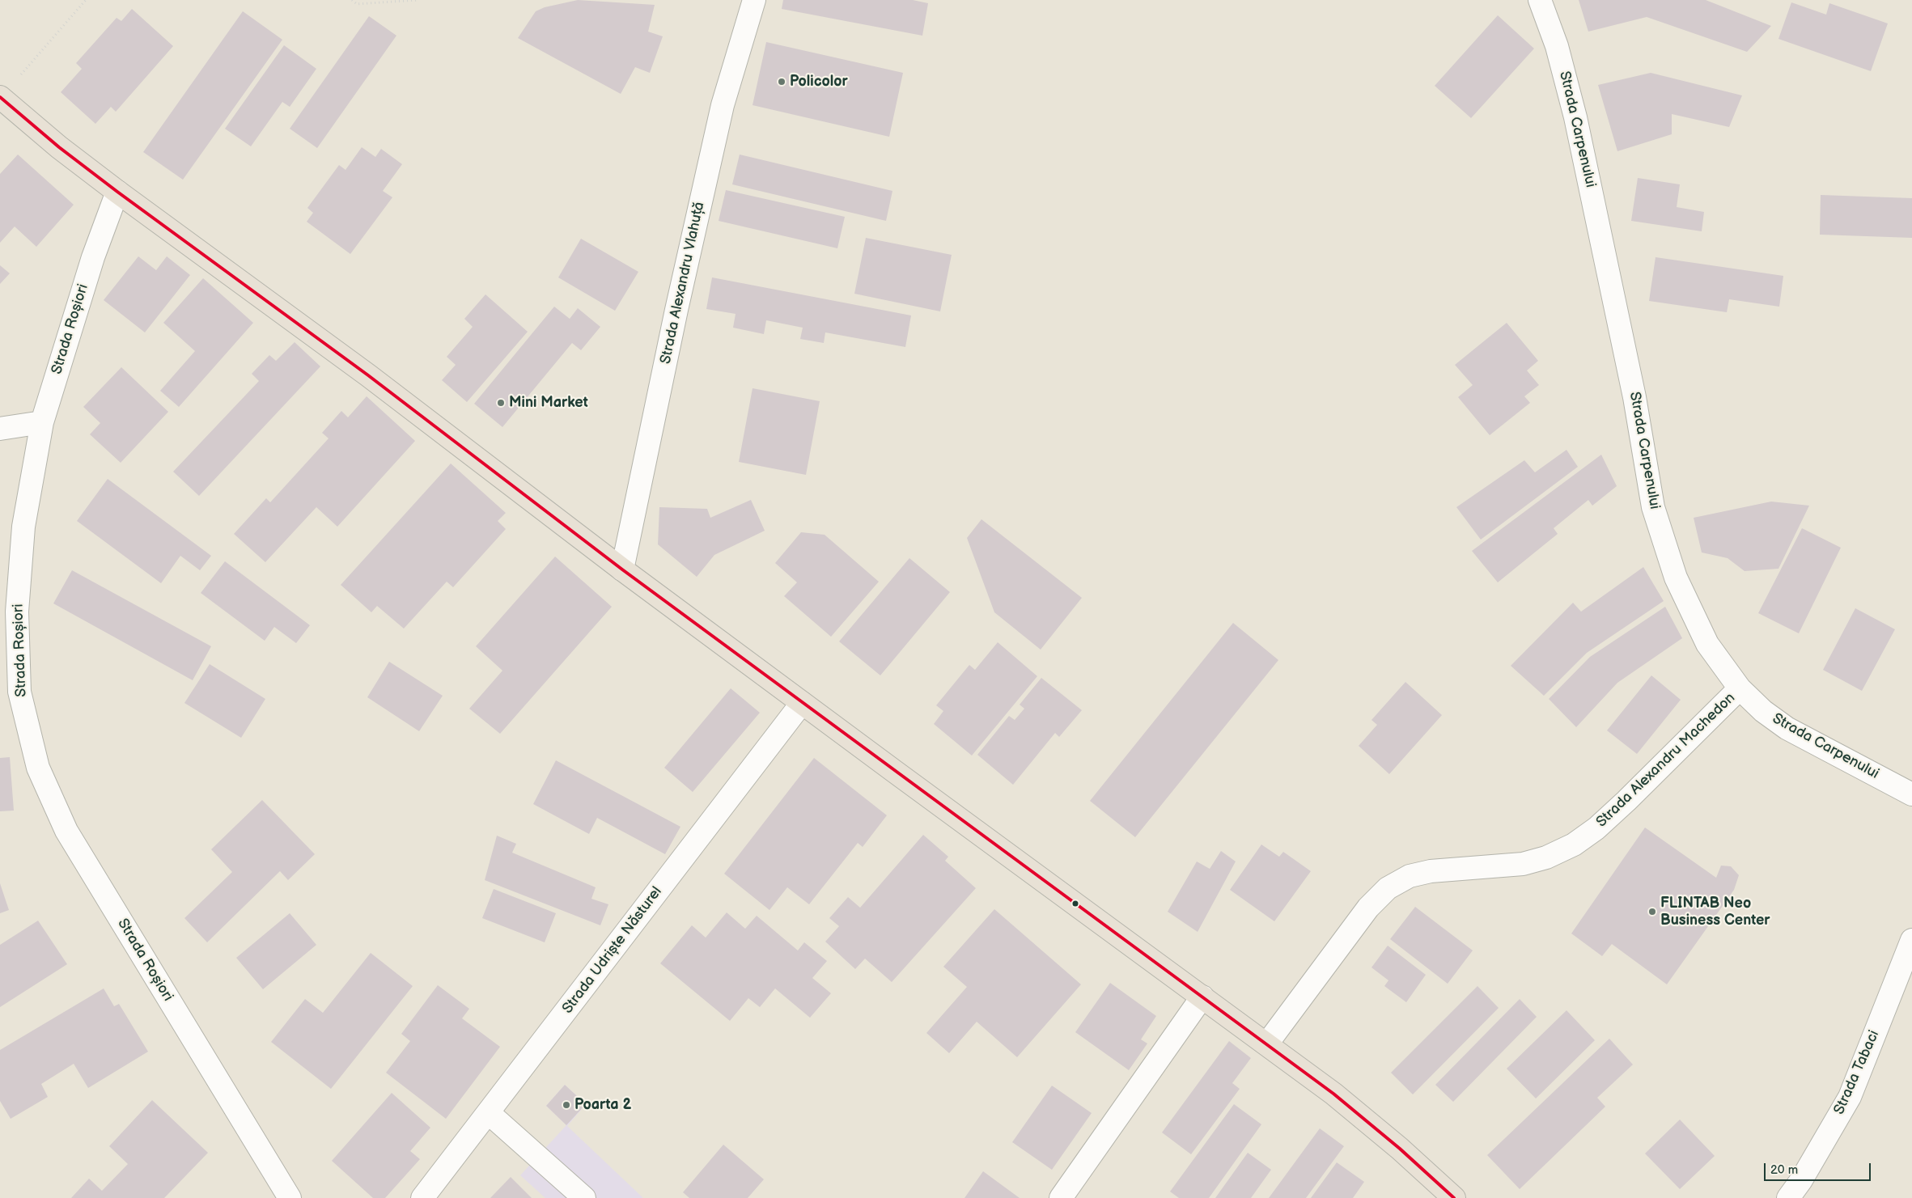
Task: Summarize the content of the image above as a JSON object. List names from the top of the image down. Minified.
{"streets":{"street":["Strada Carpenului","Strada Alexandru Vlahuță","Strada Roșiori","Strada Alexandru Machedon","Strada Udriște Năsturel","Strada Tabaci"]},"crossings":[["Strada Carpenului","Strada Alexandru Machedon"]],"places":["Policolor","Mini Market","FLINTAB Neo Business Center","Poarta 2"],"scale_bar":"20 m"}
